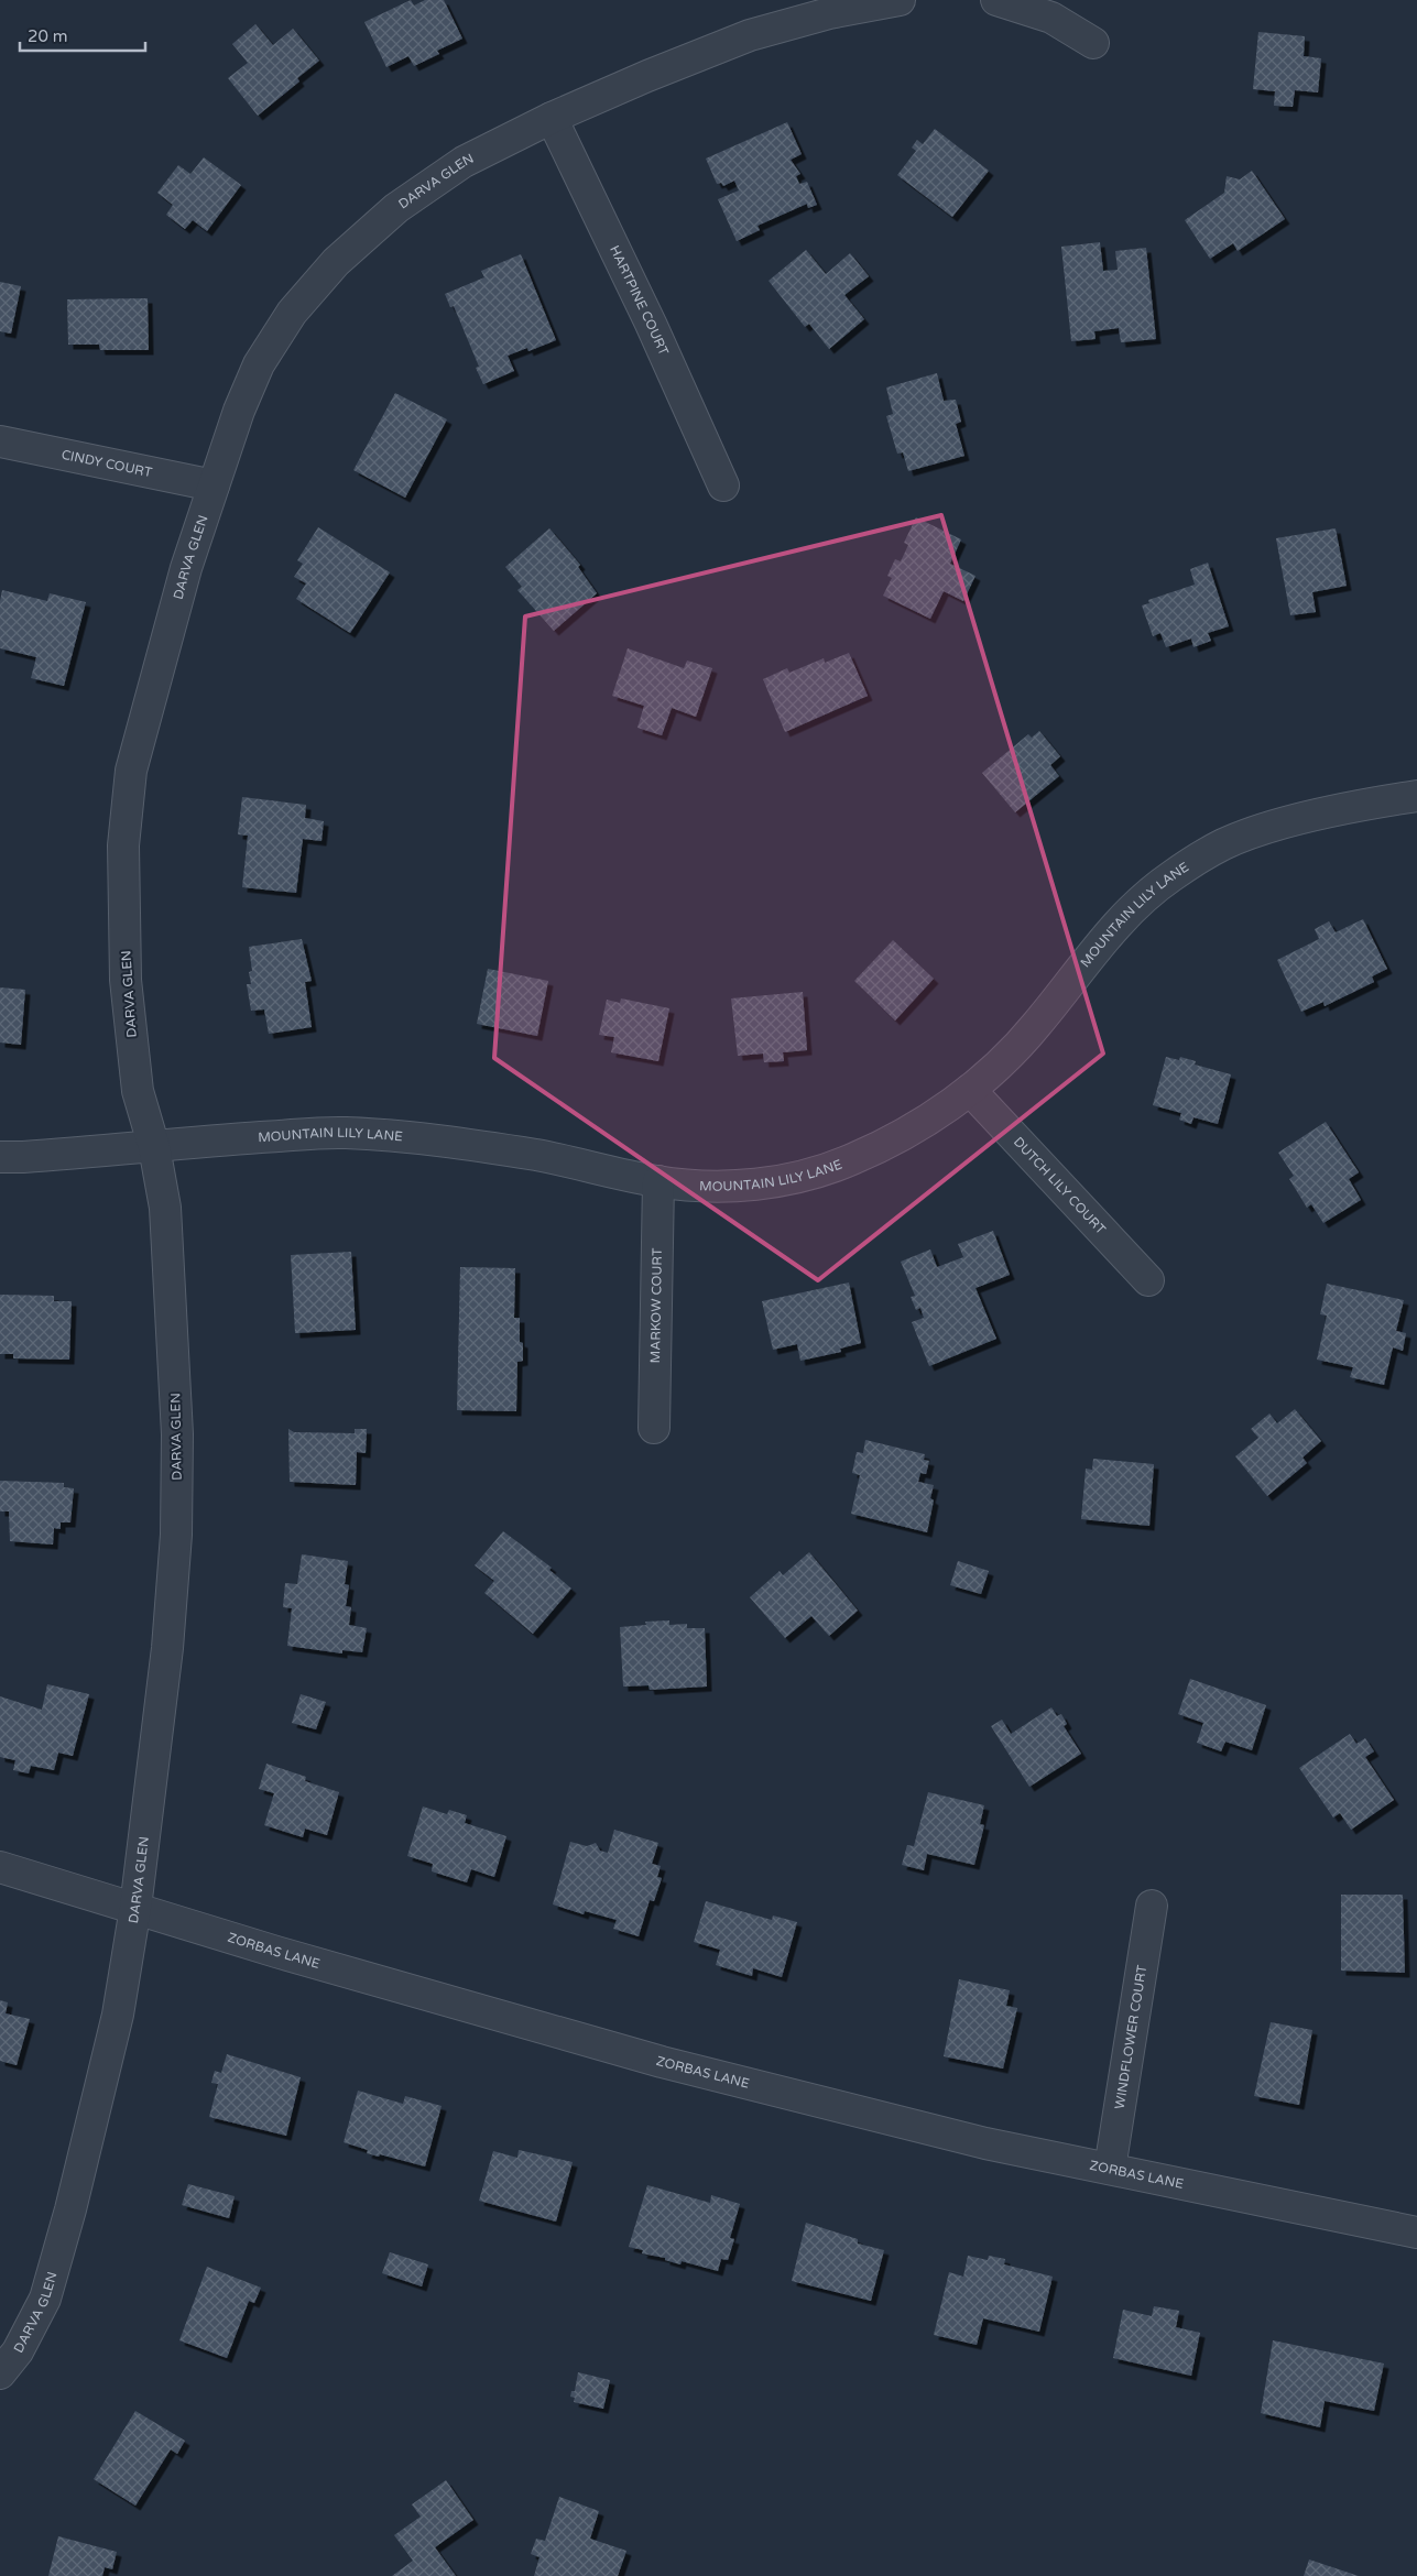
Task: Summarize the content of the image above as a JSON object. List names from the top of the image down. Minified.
{"streets":{"street":["DARVA GLEN","HARTPINE COURT","CINDY COURT","MOUNTAIN LILY LANE","DUTCH LILY COURT","MARKOW COURT","ZORBAS LANE","WINDFLOWER COURT"]},"crossings":[["DARVA GLEN","HARTPINE COURT"],["DARVA GLEN","CINDY COURT"],["DARVA GLEN","MOUNTAIN LILY LANE"],["DARVA GLEN","ZORBAS LANE"],["MOUNTAIN LILY LANE","DUTCH LILY COURT"],["MOUNTAIN LILY LANE","MARKOW COURT"],["ZORBAS LANE","WINDFLOWER COURT"]],"scale_bar":"20 m"}
